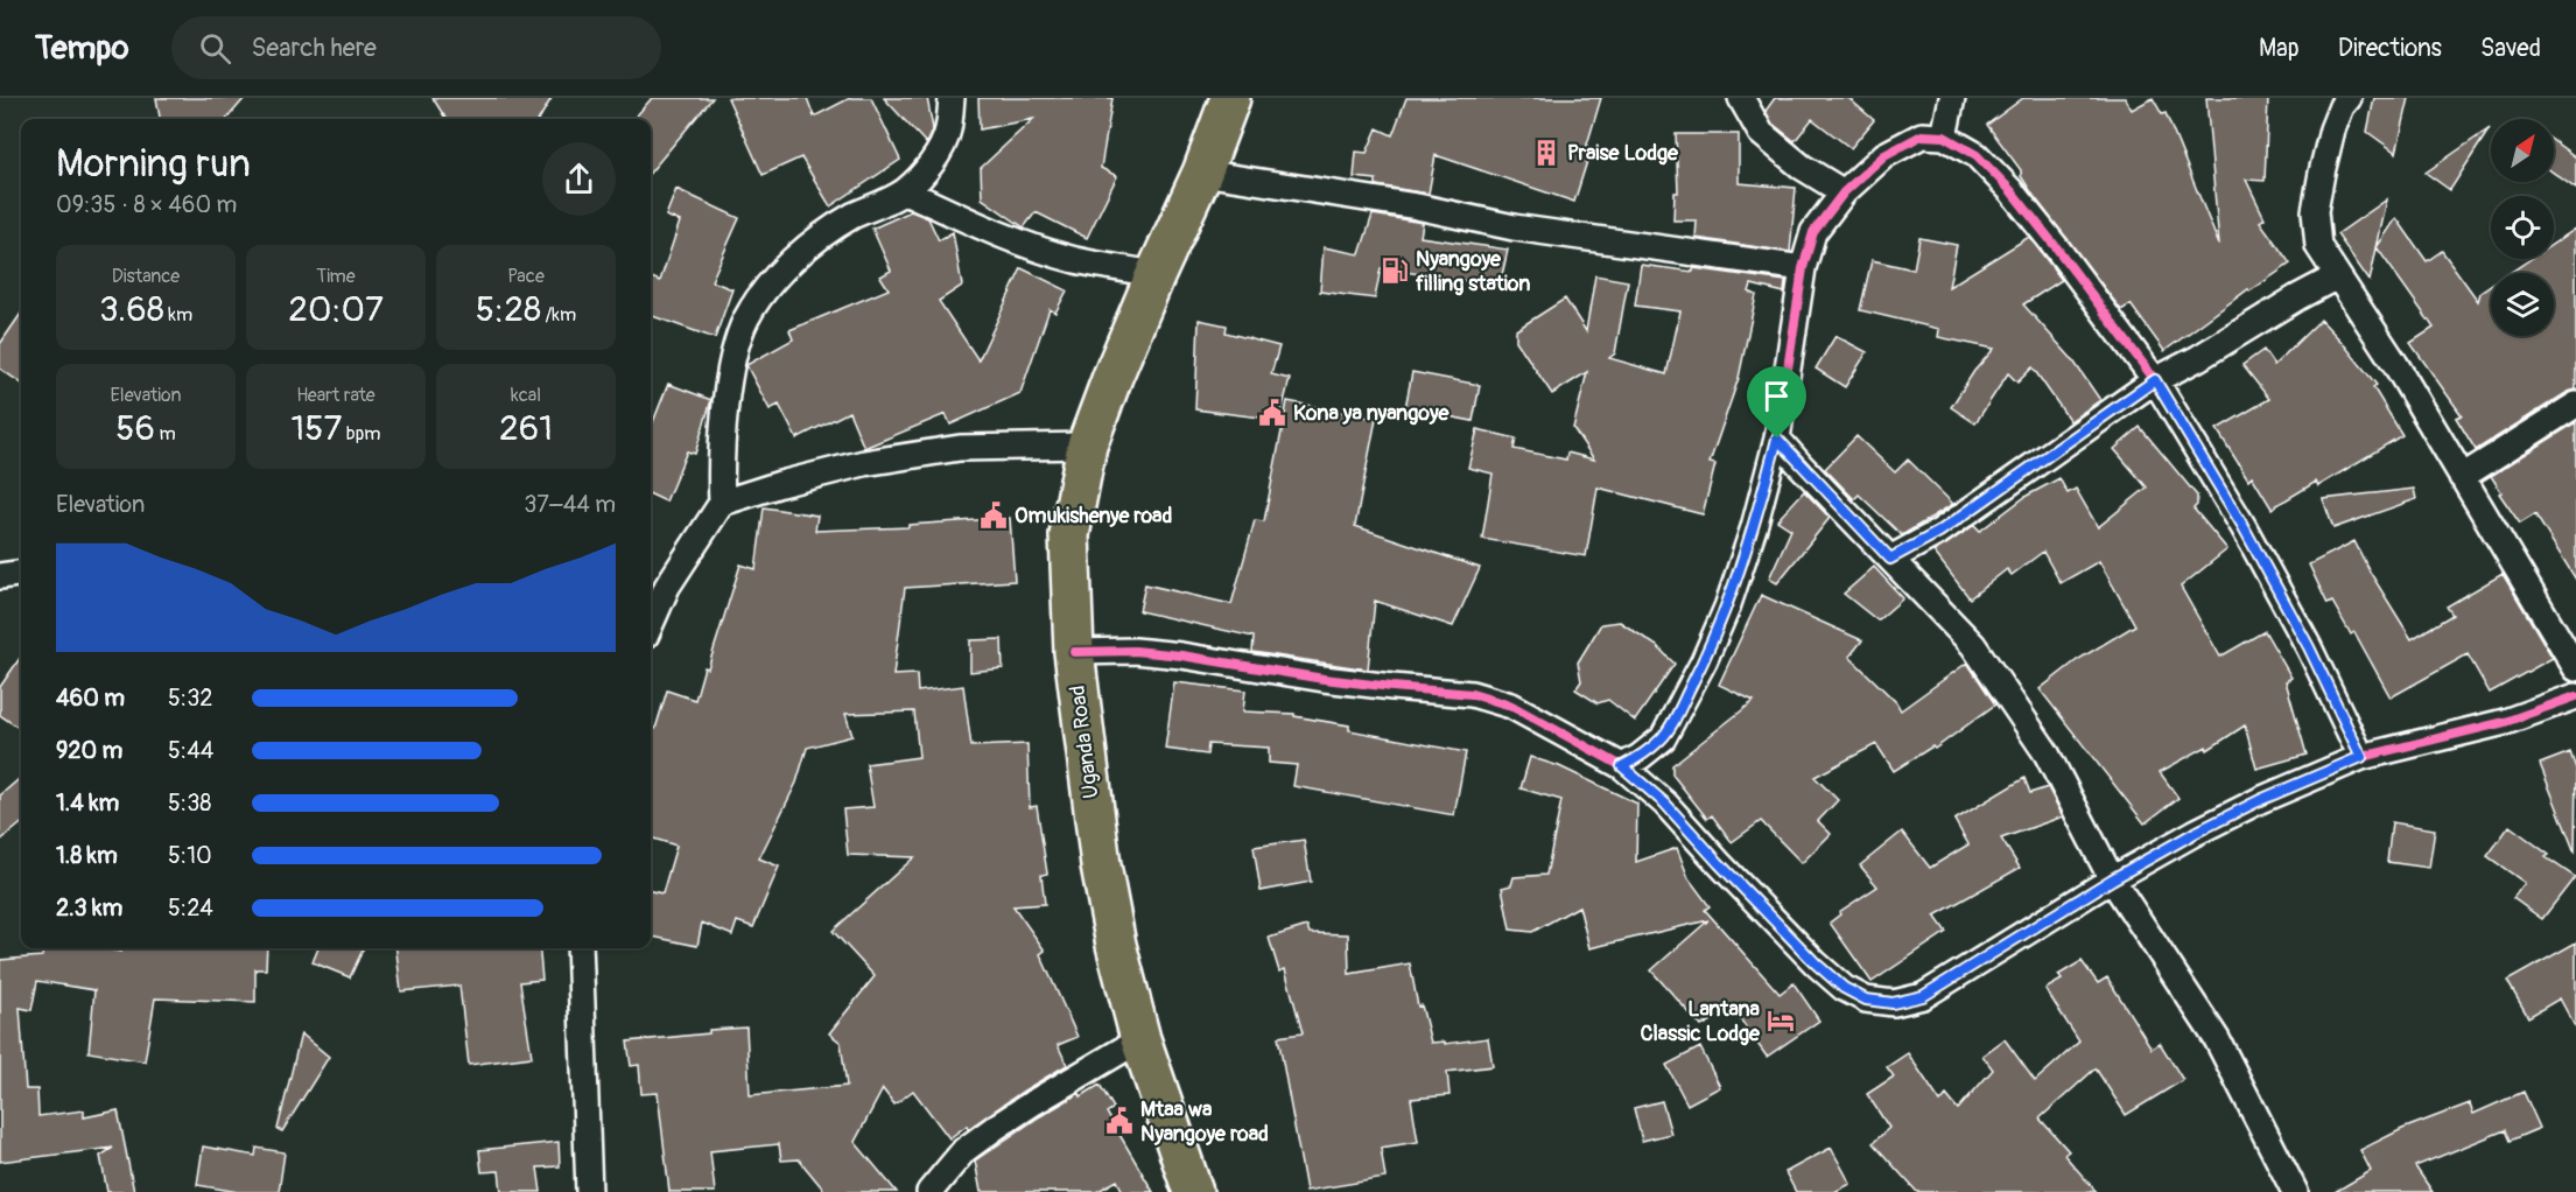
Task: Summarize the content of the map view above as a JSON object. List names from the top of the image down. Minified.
{"streets":{"main road":["Uganda Road"]},"places":{"building":["Praise Lodge"],"fuel station":["Nyangoye filling station"],"public building":["Kona ya nyangoye","Omukishenye road","Mtaa wa Nyangoye road"],"hotel":["Lantana Classic Lodge"]},"north":"top right","page":{"header":"Tempo","search":"Search here","nav":["Map","Directions","Saved"],"heading":["Morning run","09:35 · 8 × 460 m"],"stats":[["Distance","3.68 km"],["Time","20:07"],["Pace","5:28 /km"],["Elevation","56 m"],["Heart rate","157 bpm"],["kcal","261"]],"chart":["Elevation","37–44 m"],"list":[{"name":"460 m","note":"5:32"},{"name":"920 m","note":"5:44"},{"name":"1.4 km","note":"5:38"},{"name":"1.8 km","note":"5:10"},{"name":"2.3 km","note":"5:24"}]}}
